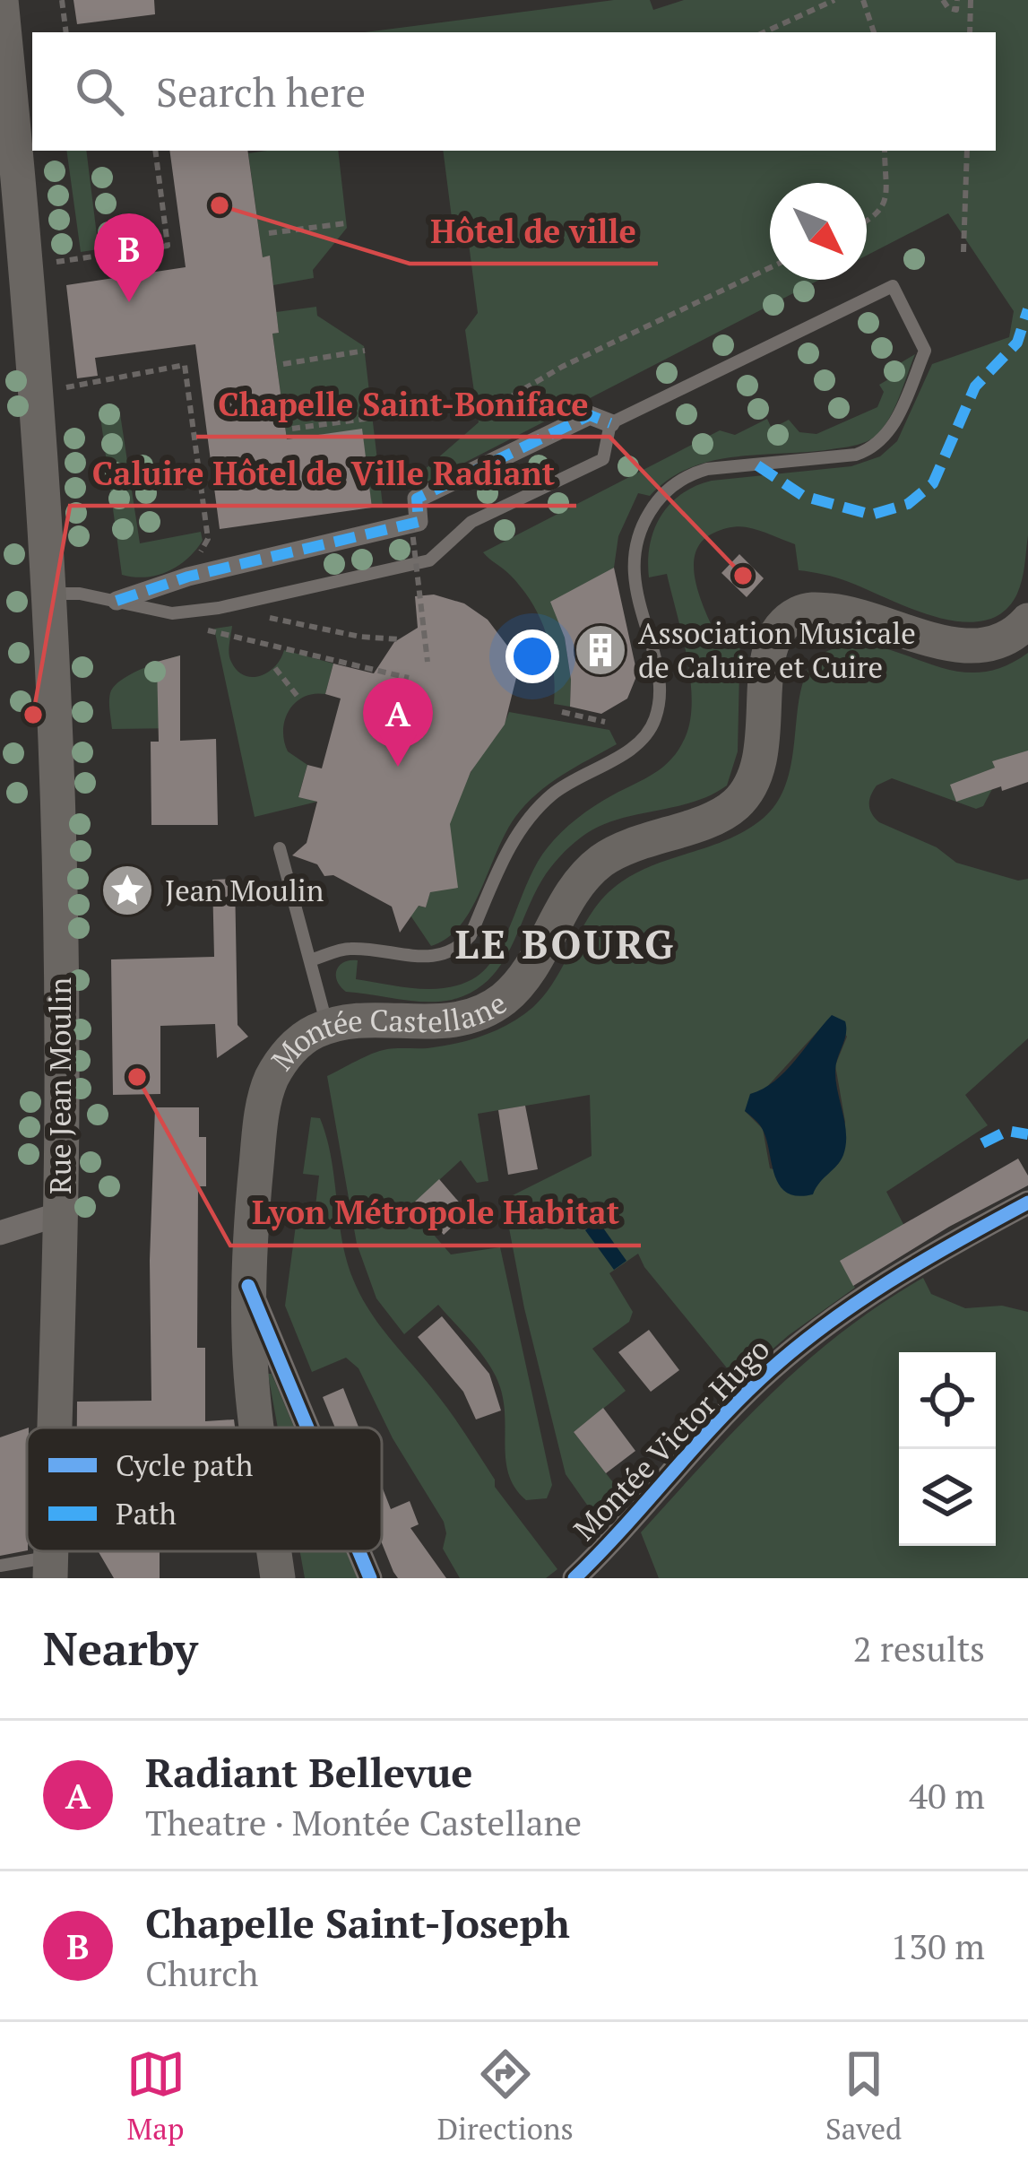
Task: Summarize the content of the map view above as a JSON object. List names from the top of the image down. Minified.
{"streets":{"main road":["Montée Castellane","Rue Jean Moulin"],"street":["Montée Victor Hugo"]},"districts":["LE BOURG"],"places":{"other":["Hôtel de ville","Chapelle Saint-Boniface","Caluire Hôtel de Ville Radiant","Lyon Métropole Habitat"],"building":["Association Musicale de Caluire et Cuire"],"place":["Jean Moulin"]},"legend":["Cycle path","Path"],"north":"bottom right","page":{"search":"Search here","pins":["B","A"],"heading":["Nearby","2 results"],"list":[{"mark":"A","name":"Radiant Bellevue","note":"Theatre · Montée Castellane","value":"40 m"},{"mark":"B","name":"Chapelle Saint-Joseph","note":"Church","value":"130 m"}],"nav":["Map","Directions","Saved"]}}
